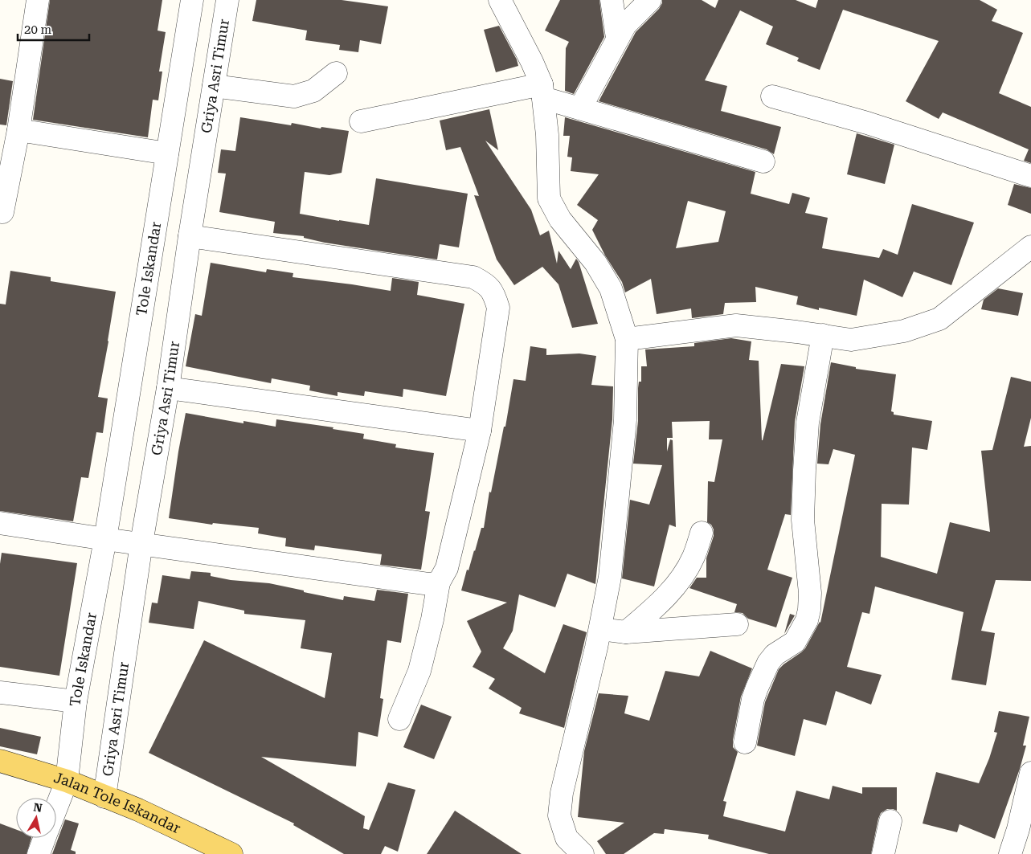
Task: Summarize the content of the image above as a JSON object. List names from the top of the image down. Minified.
{"streets":{"main road":["Jalan Tole Iskandar"],"street":["Griya Asri Timur","Tole Iskandar"]},"crossings":[["Griya Asri Timur","Jalan Tole Iskandar"],["Tole Iskandar","Jalan Tole Iskandar"]],"scale_bar":"20 m","north":"top"}
